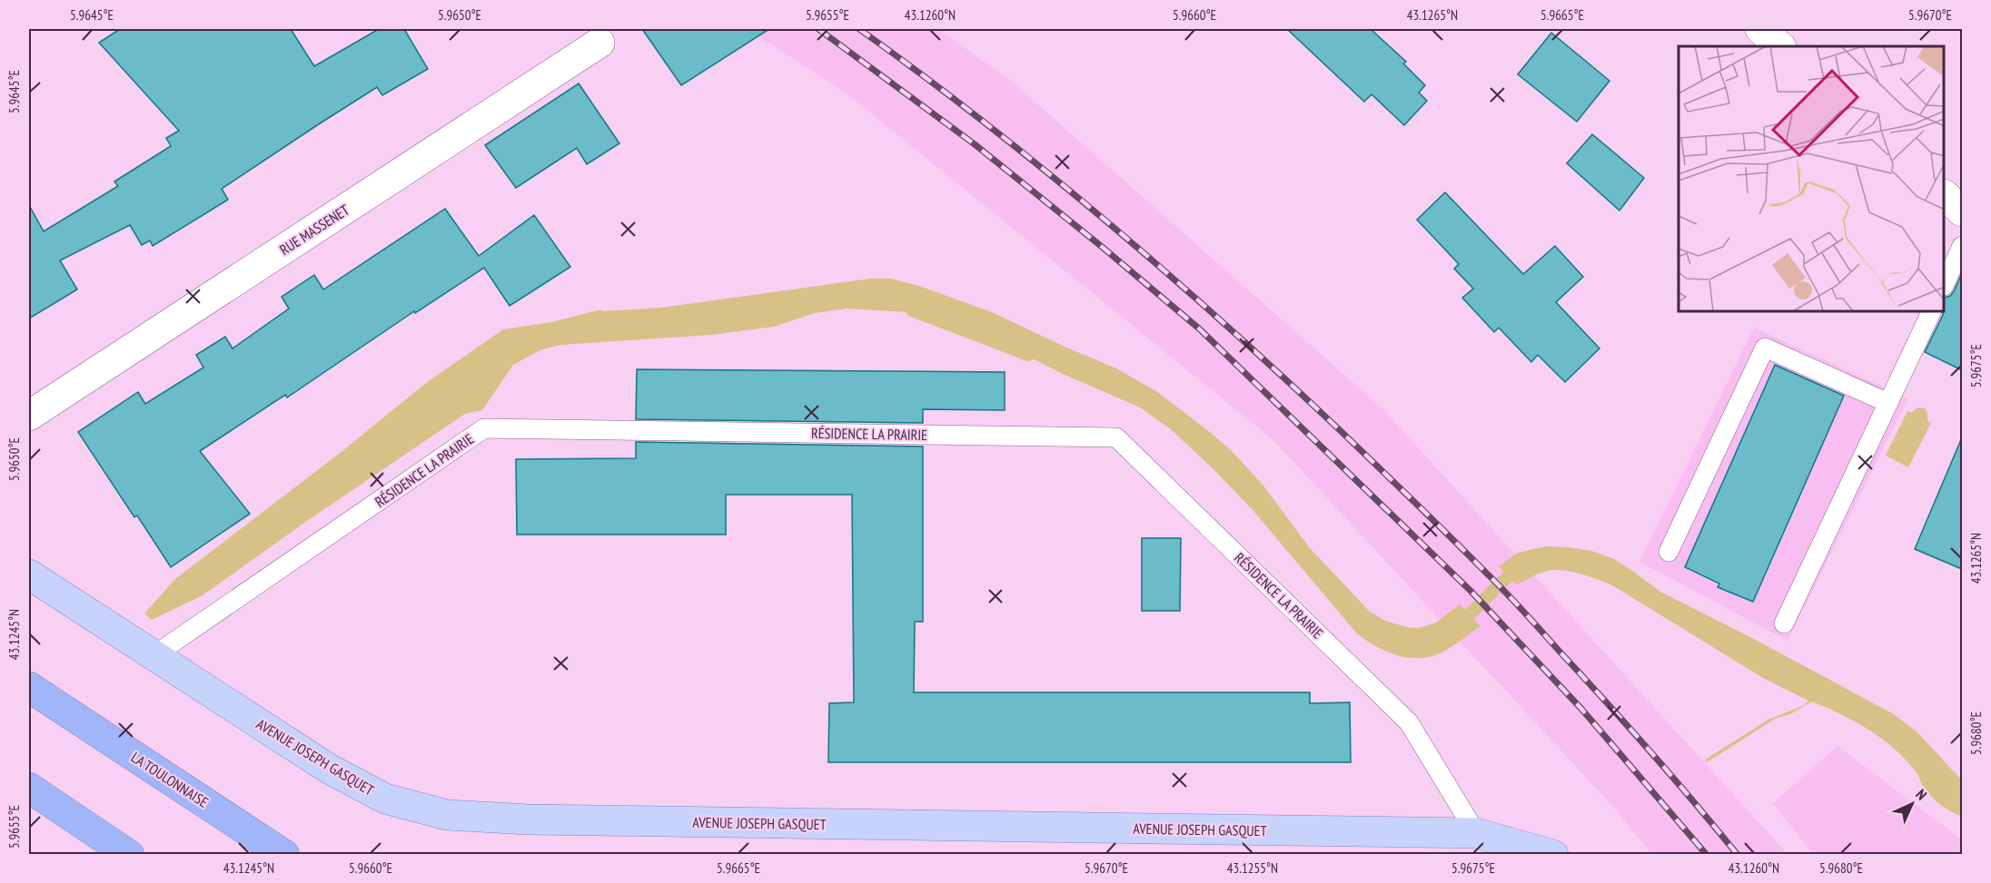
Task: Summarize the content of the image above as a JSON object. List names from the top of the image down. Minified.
{"streets":{"highway":["LA TOULONNAISE"],"main road":["AVENUE JOSEPH GASQUET"],"street":["RUE MASSENET"],"lane":["RÉSIDENCE LA PRAIRIE"]},"crossings":[["RÉSIDENCE LA PRAIRIE","AVENUE JOSEPH GASQUET"]],"north":"top right","coordinates":["5.9645°E","5.9650°E","5.9655°E","43.1260°N","5.9660°E","43.1265°N","5.9665°E","5.9670°E","5.9675°E","43.1245°N","5.9680°E","43.1255°N"]}
